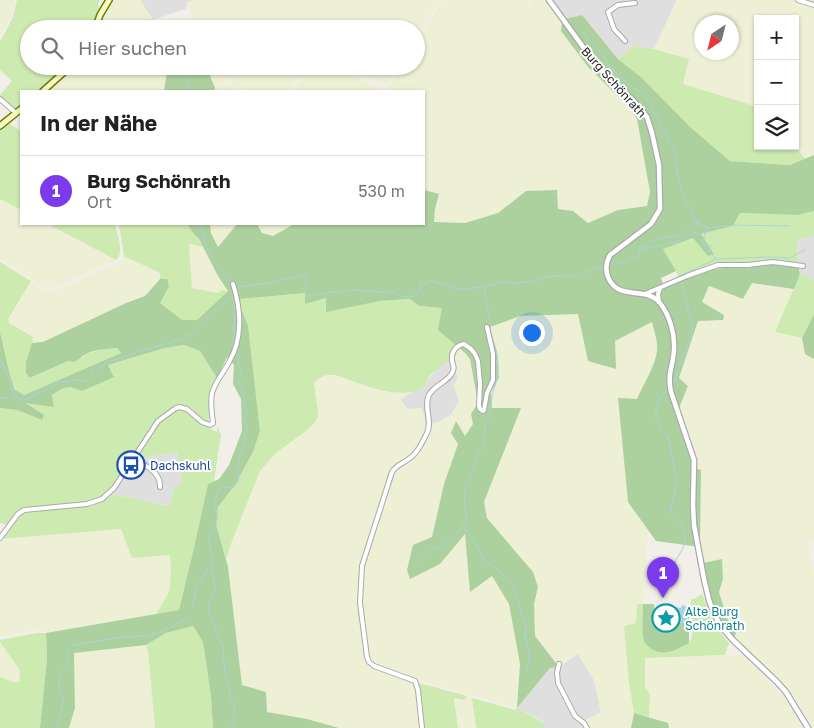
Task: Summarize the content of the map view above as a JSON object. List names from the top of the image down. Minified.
{"streets":{"street":["Burg Schönrath"]},"places":{"bus stop":["Dachskuhl"],"place":["Alte Burg Schönrath"]},"north":"bottom left","page":{"map_buttons":["+","−"],"search":"Hier suchen","heading":"In der Nähe","list":[{"mark":"1","name":"Burg Schönrath","note":"Ort","value":"530 m"}],"pins":"1"}}
